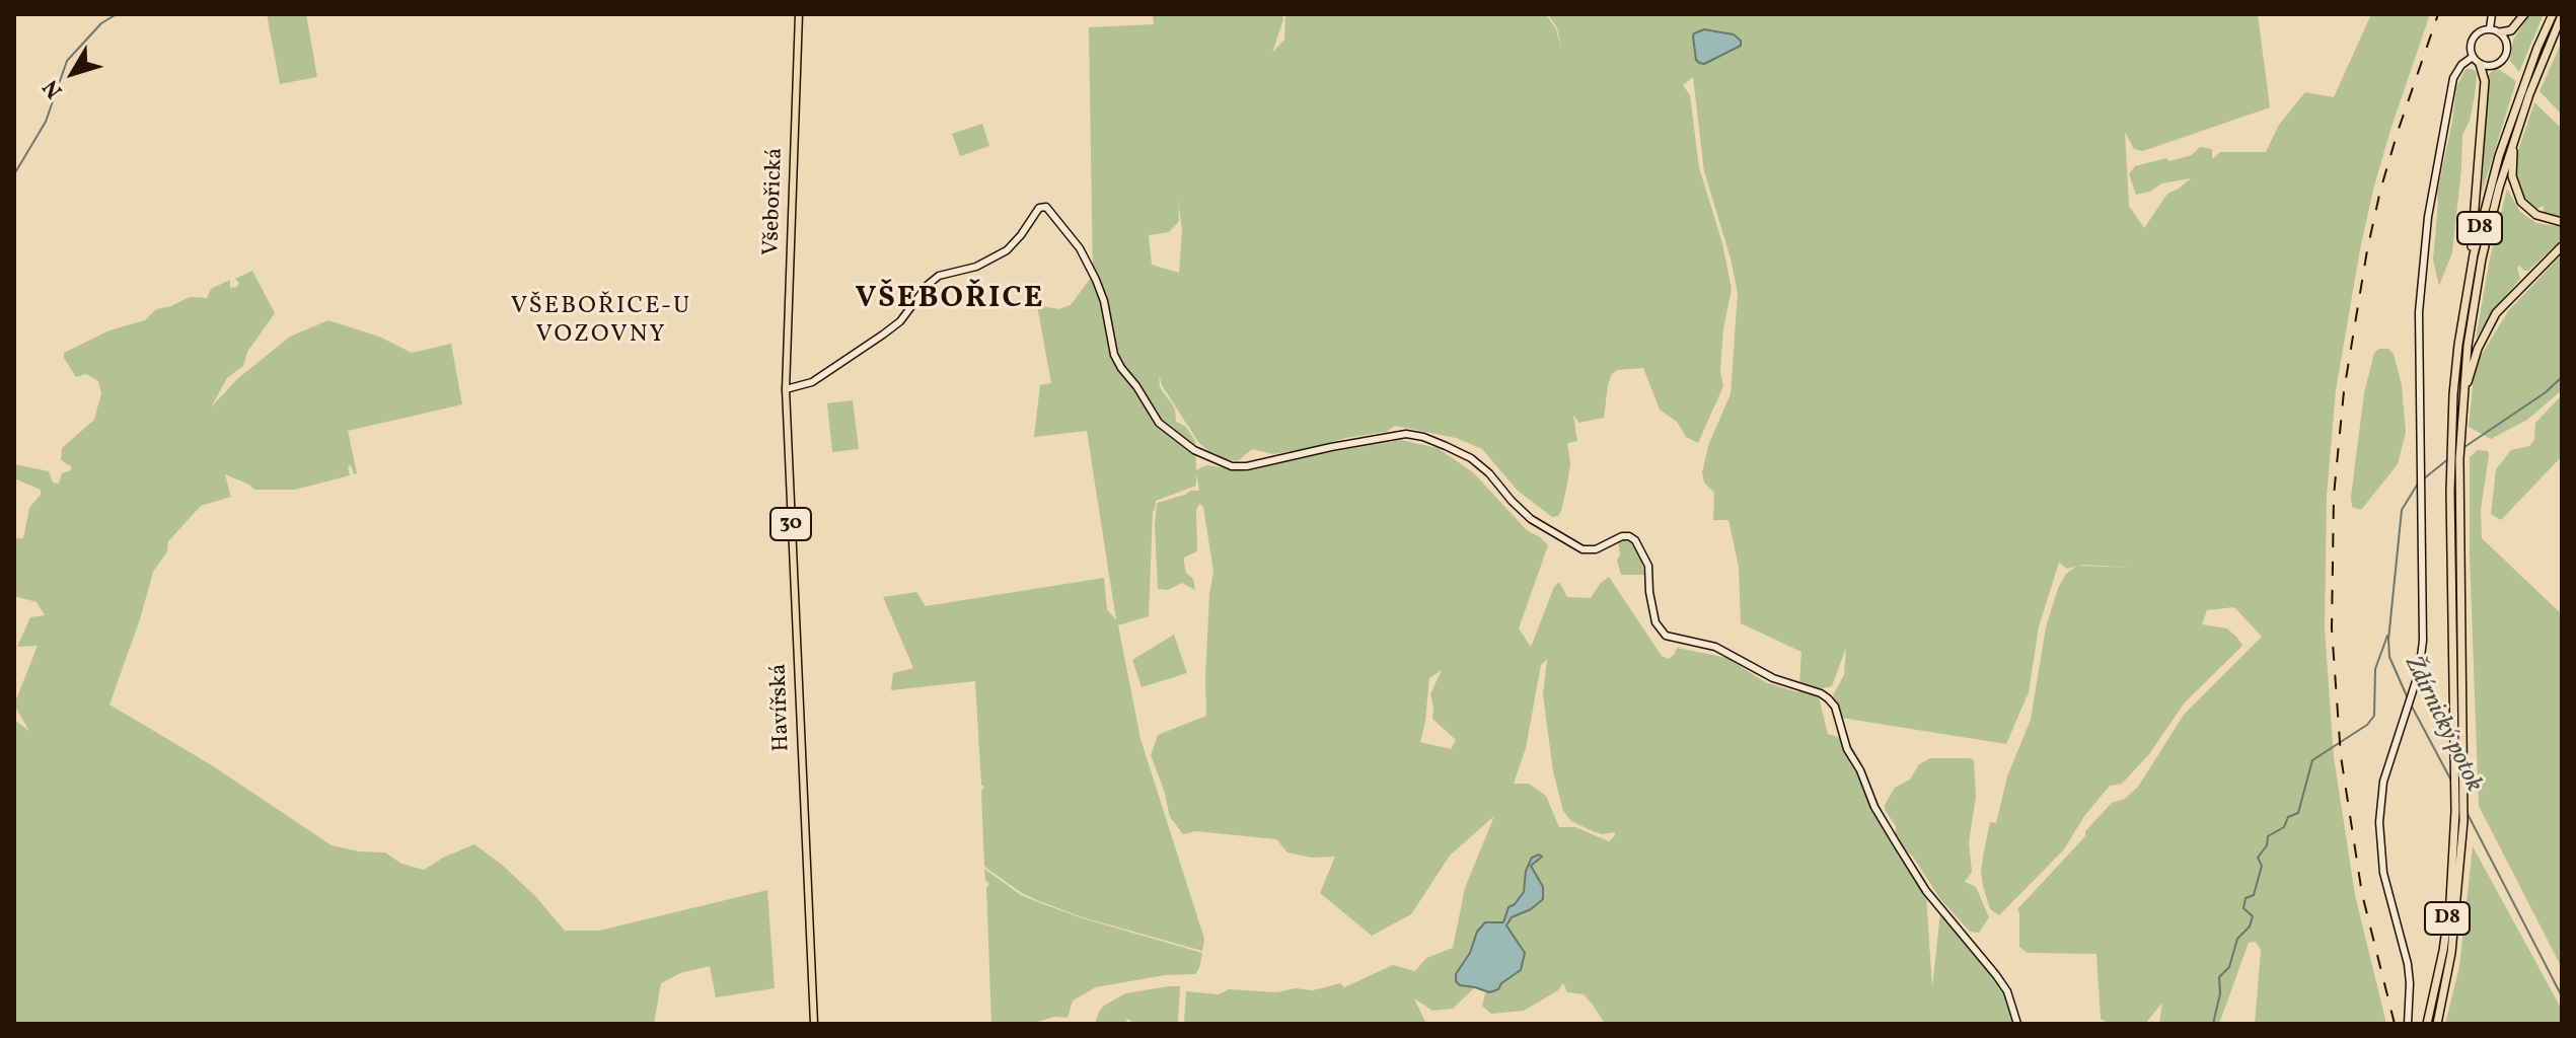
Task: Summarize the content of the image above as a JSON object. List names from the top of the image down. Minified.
{"streets":{"highway":["D8"],"main road":["Všebořická","30","Havířská"]},"crossings":[["Všebořická","Havířská"]],"districts":["VŠEBOŘICE","VŠEBOŘICE-U VOZOVNY"],"water":["Ždírnický potok"],"north":"bottom left"}
